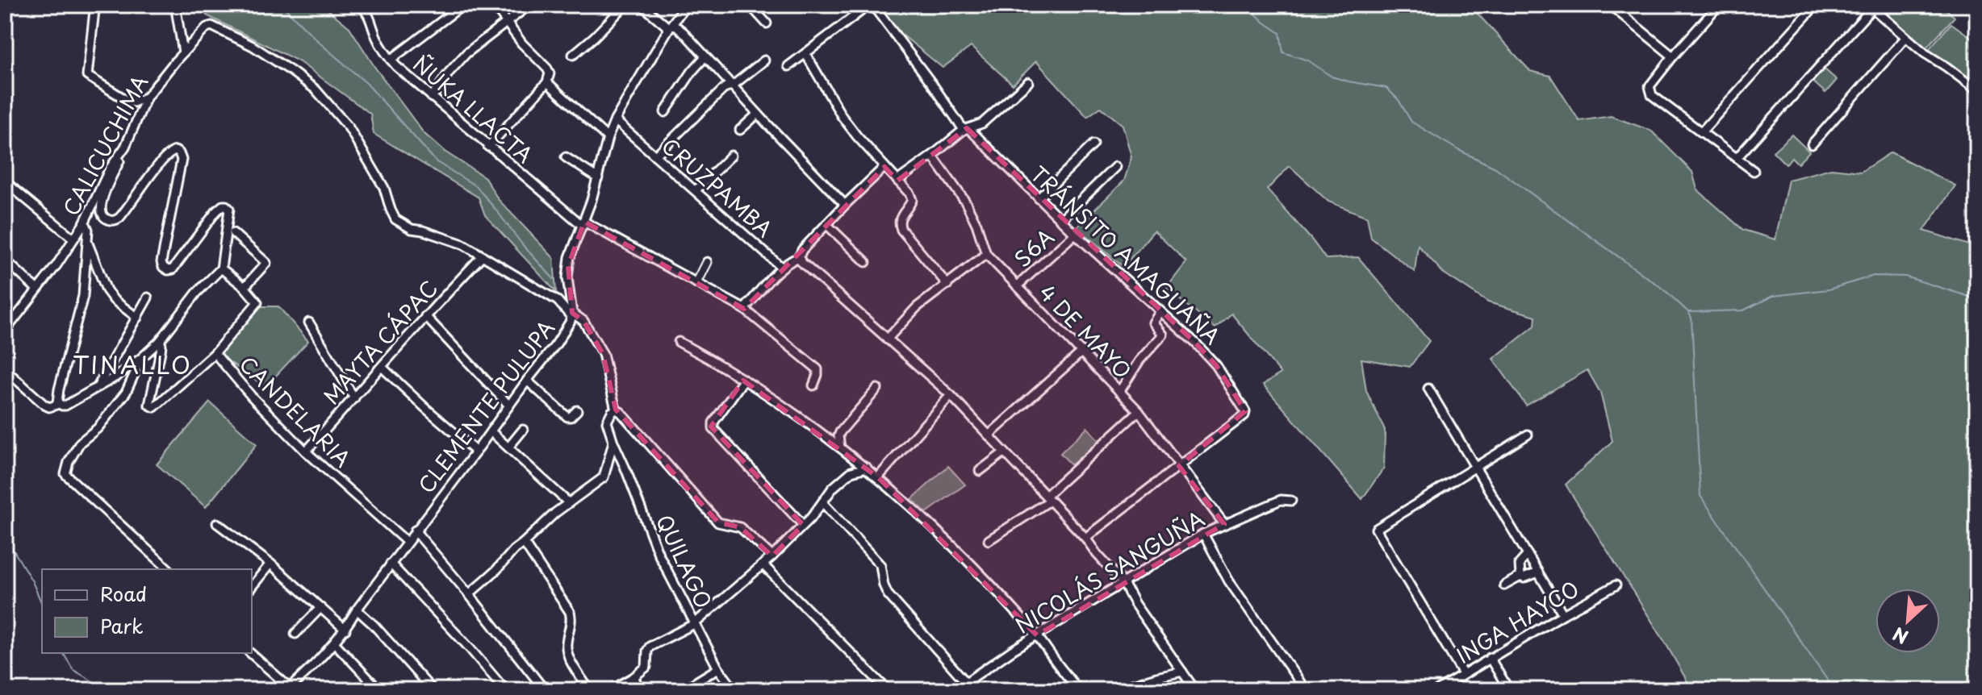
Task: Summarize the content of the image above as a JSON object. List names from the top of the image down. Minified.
{"streets":{"street":["ÑUKA LLACTA","CALICUCHIMA","CRUZPAMBA","S6A","TRÁNSITO AMAGUAÑA","4 DE MAYO","MAYTA CÁPAC","CLEMENTE PULUPA","CANDELARIA","QUILAGO","NICOLÁS SANGUÑA","INGA HAYCO"]},"crossings":[["ÑUKA LLACTA","CLEMENTE PULUPA"],["CALICUCHIMA","MAYTA CÁPAC"],["CALICUCHIMA","CLEMENTE PULUPA"],["CRUZPAMBA","CLEMENTE PULUPA"],["S6A","TRÁNSITO AMAGUAÑA"],["S6A","4 DE MAYO"],["TRÁNSITO AMAGUAÑA","4 DE MAYO"],["4 DE MAYO","NICOLÁS SANGUÑA"],["MAYTA CÁPAC","CANDELARIA"],["CLEMENTE PULUPA","CANDELARIA"]],"districts":["TINALLO"],"legend":["Road","Park"],"north":"bottom left"}
